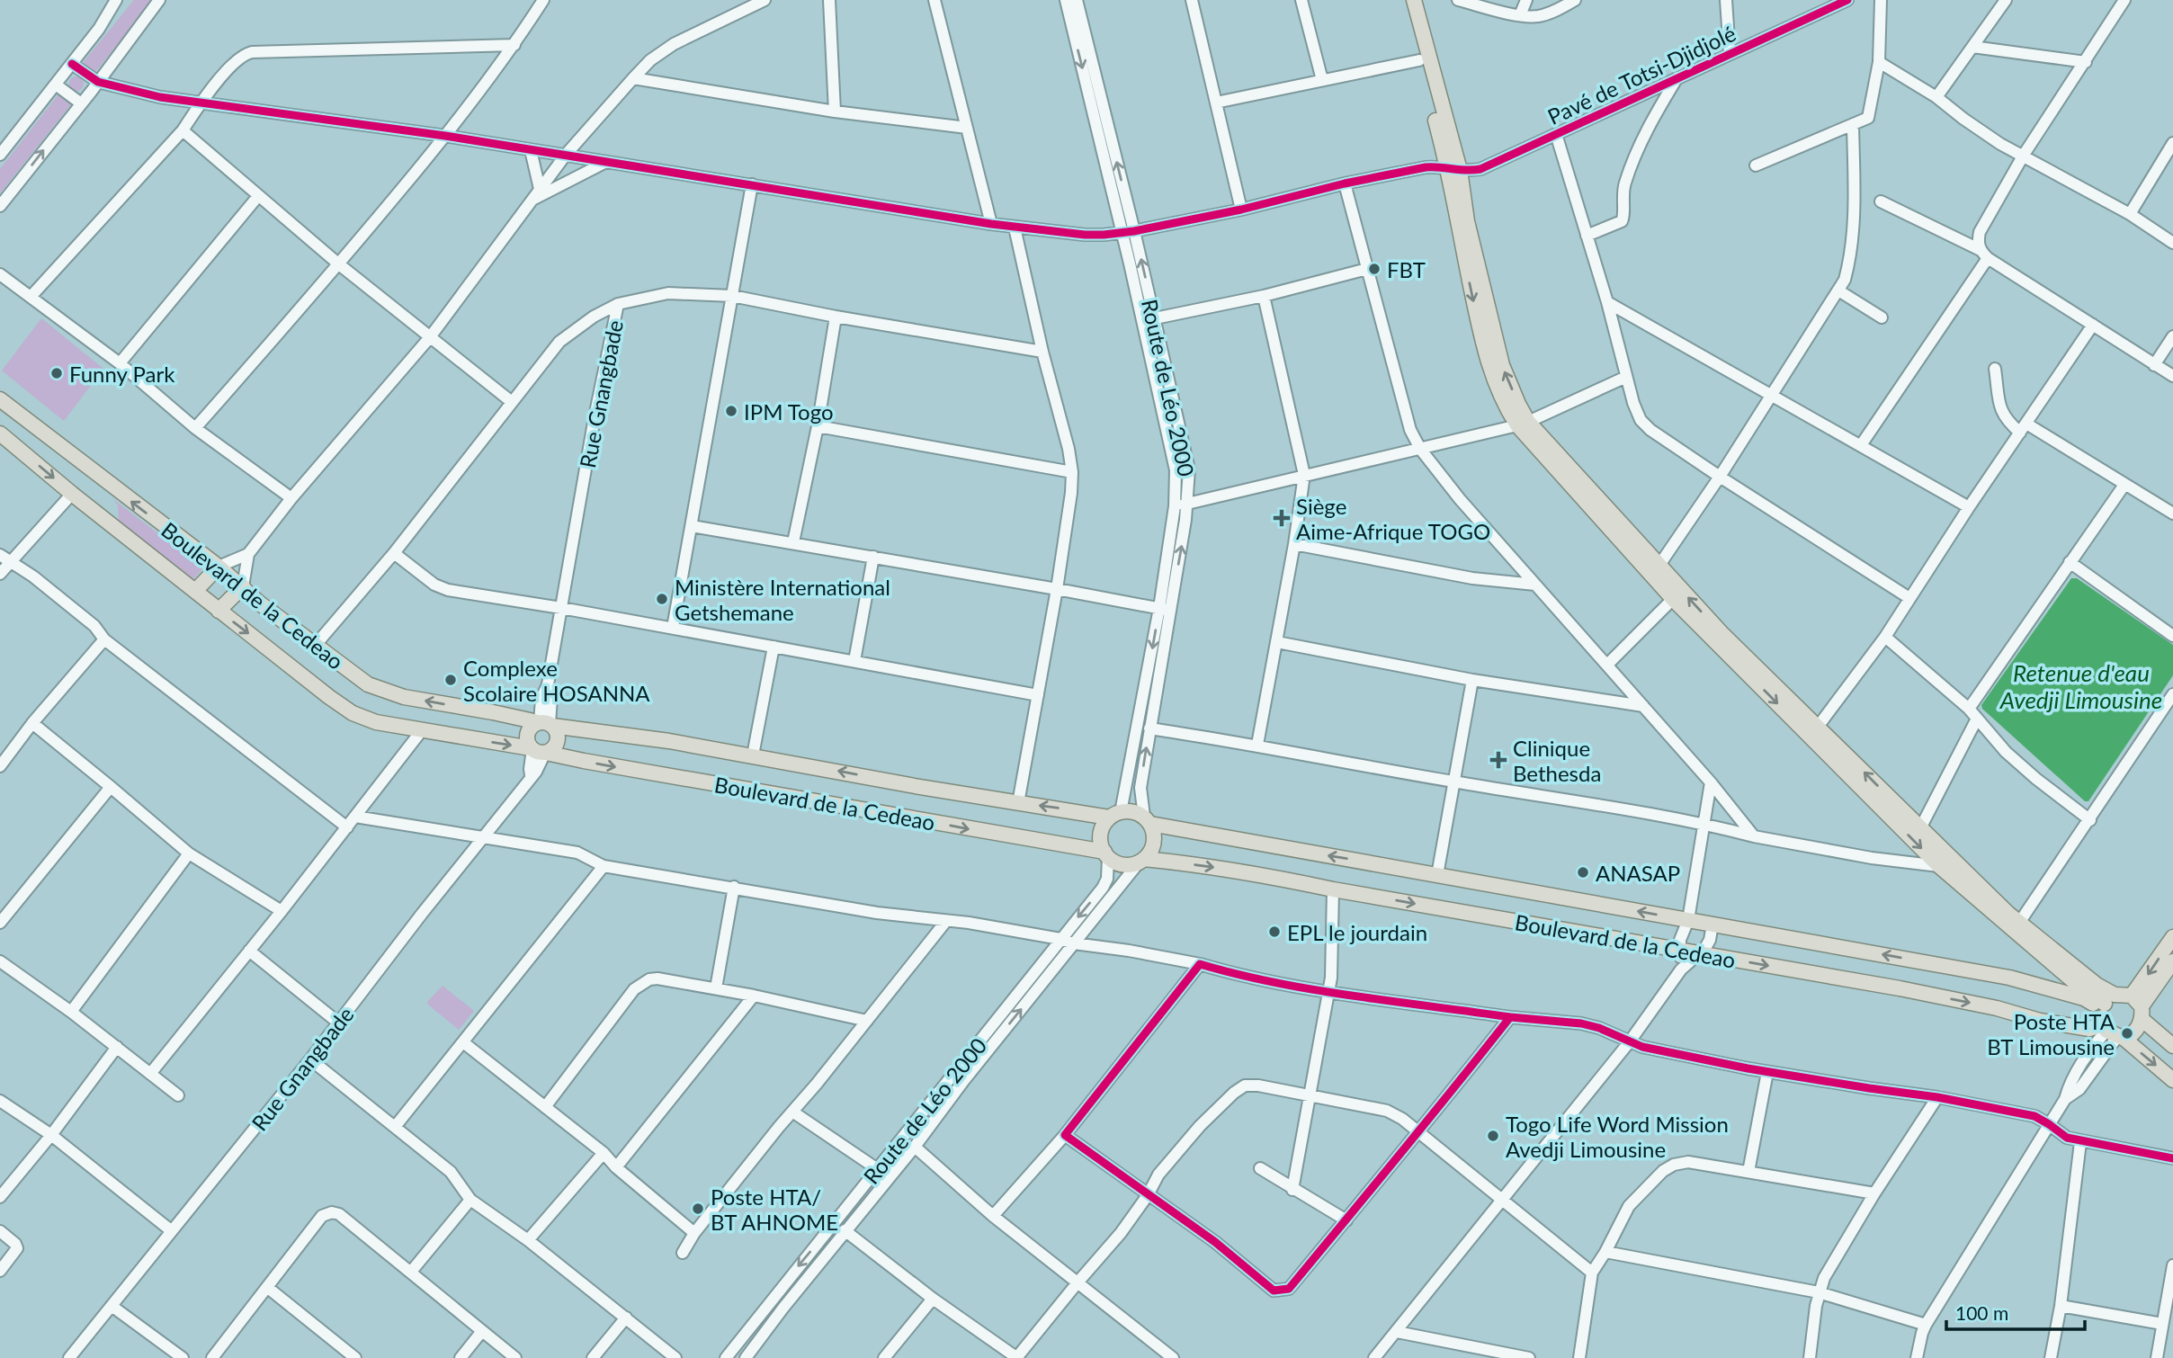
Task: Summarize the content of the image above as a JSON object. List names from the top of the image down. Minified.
{"streets":{"main road":["Boulevard de la Cedeao"],"street":["Pavé de Totsi-Djidjolé","Route de Léo 2000","Rue Gnangbade"]},"crossings":[["Pavé de Totsi-Djidjolé","Route de Léo 2000"],["Route de Léo 2000","Boulevard de la Cedeao"],["Rue Gnangbade","Boulevard de la Cedeao"]],"water":["Retenue d'eau Avedji Limousine"],"places":{"other":["FBT","Funny Park","IPM Togo","Ministère International Getshemane","Complexe Scolaire HOSANNA","ANASAP","EPL le jourdain","Poste HTA BT Limousine","Togo Life Word Mission Avedji Limousine","Poste HTA/ BT AHNOME"],"health":["Siège Aime-Afrique TOGO","Clinique Bethesda"]},"scale_bar":"100 m"}
